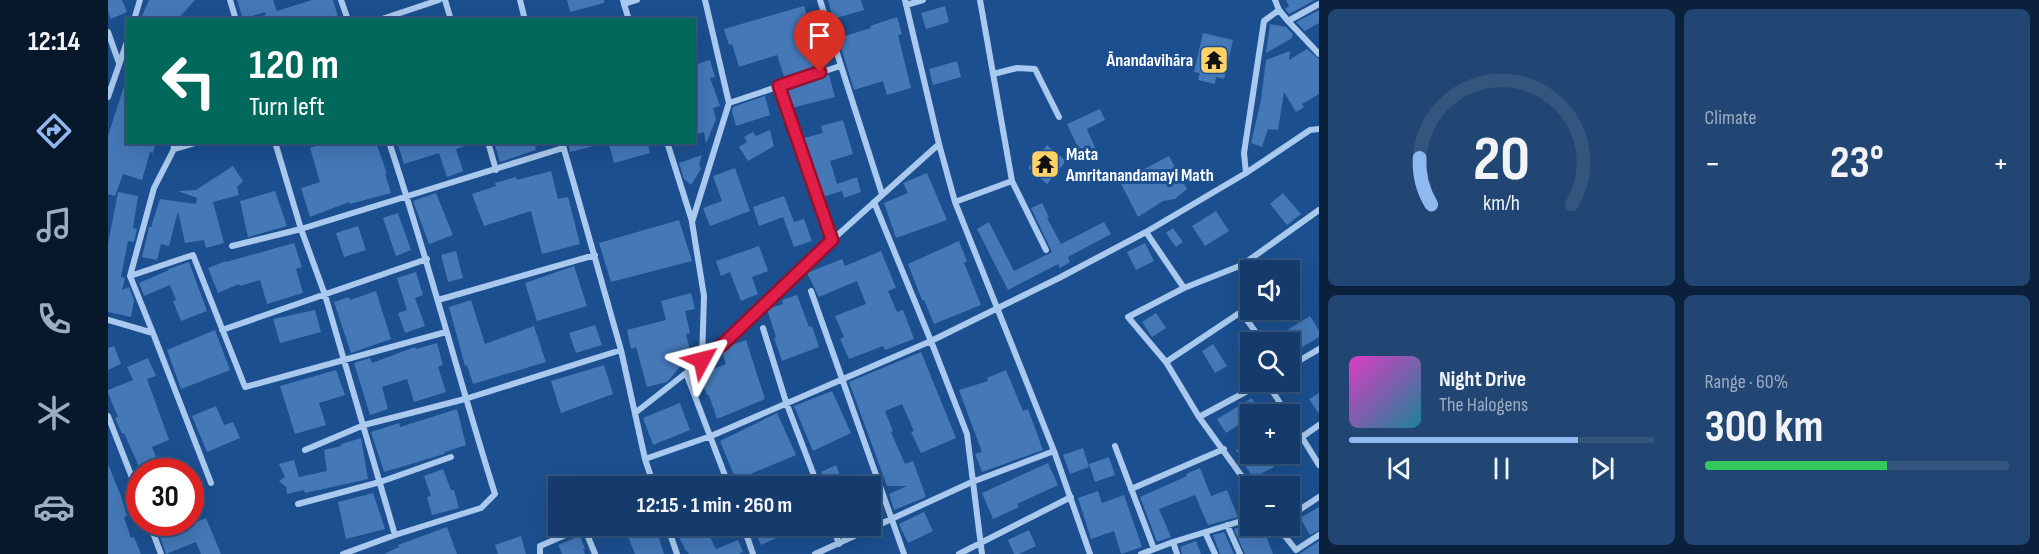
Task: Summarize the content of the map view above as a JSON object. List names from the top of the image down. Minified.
{"places":{"temple":["Ānandavihāra","Mata Amritanandamayi Math"]},"page":{"tabs":"12:14","tile":["Climate",["Range · 60%","300 km"]],"turn":["120 m","Turn left"],"heat":["−","23°","+"],"map_buttons":["+","−"],"song":["Night Drive","The Halogens"],"limit":"30","trip":"12:15 · 1 min · 260 m","gauge":["20","km/h"]}}
